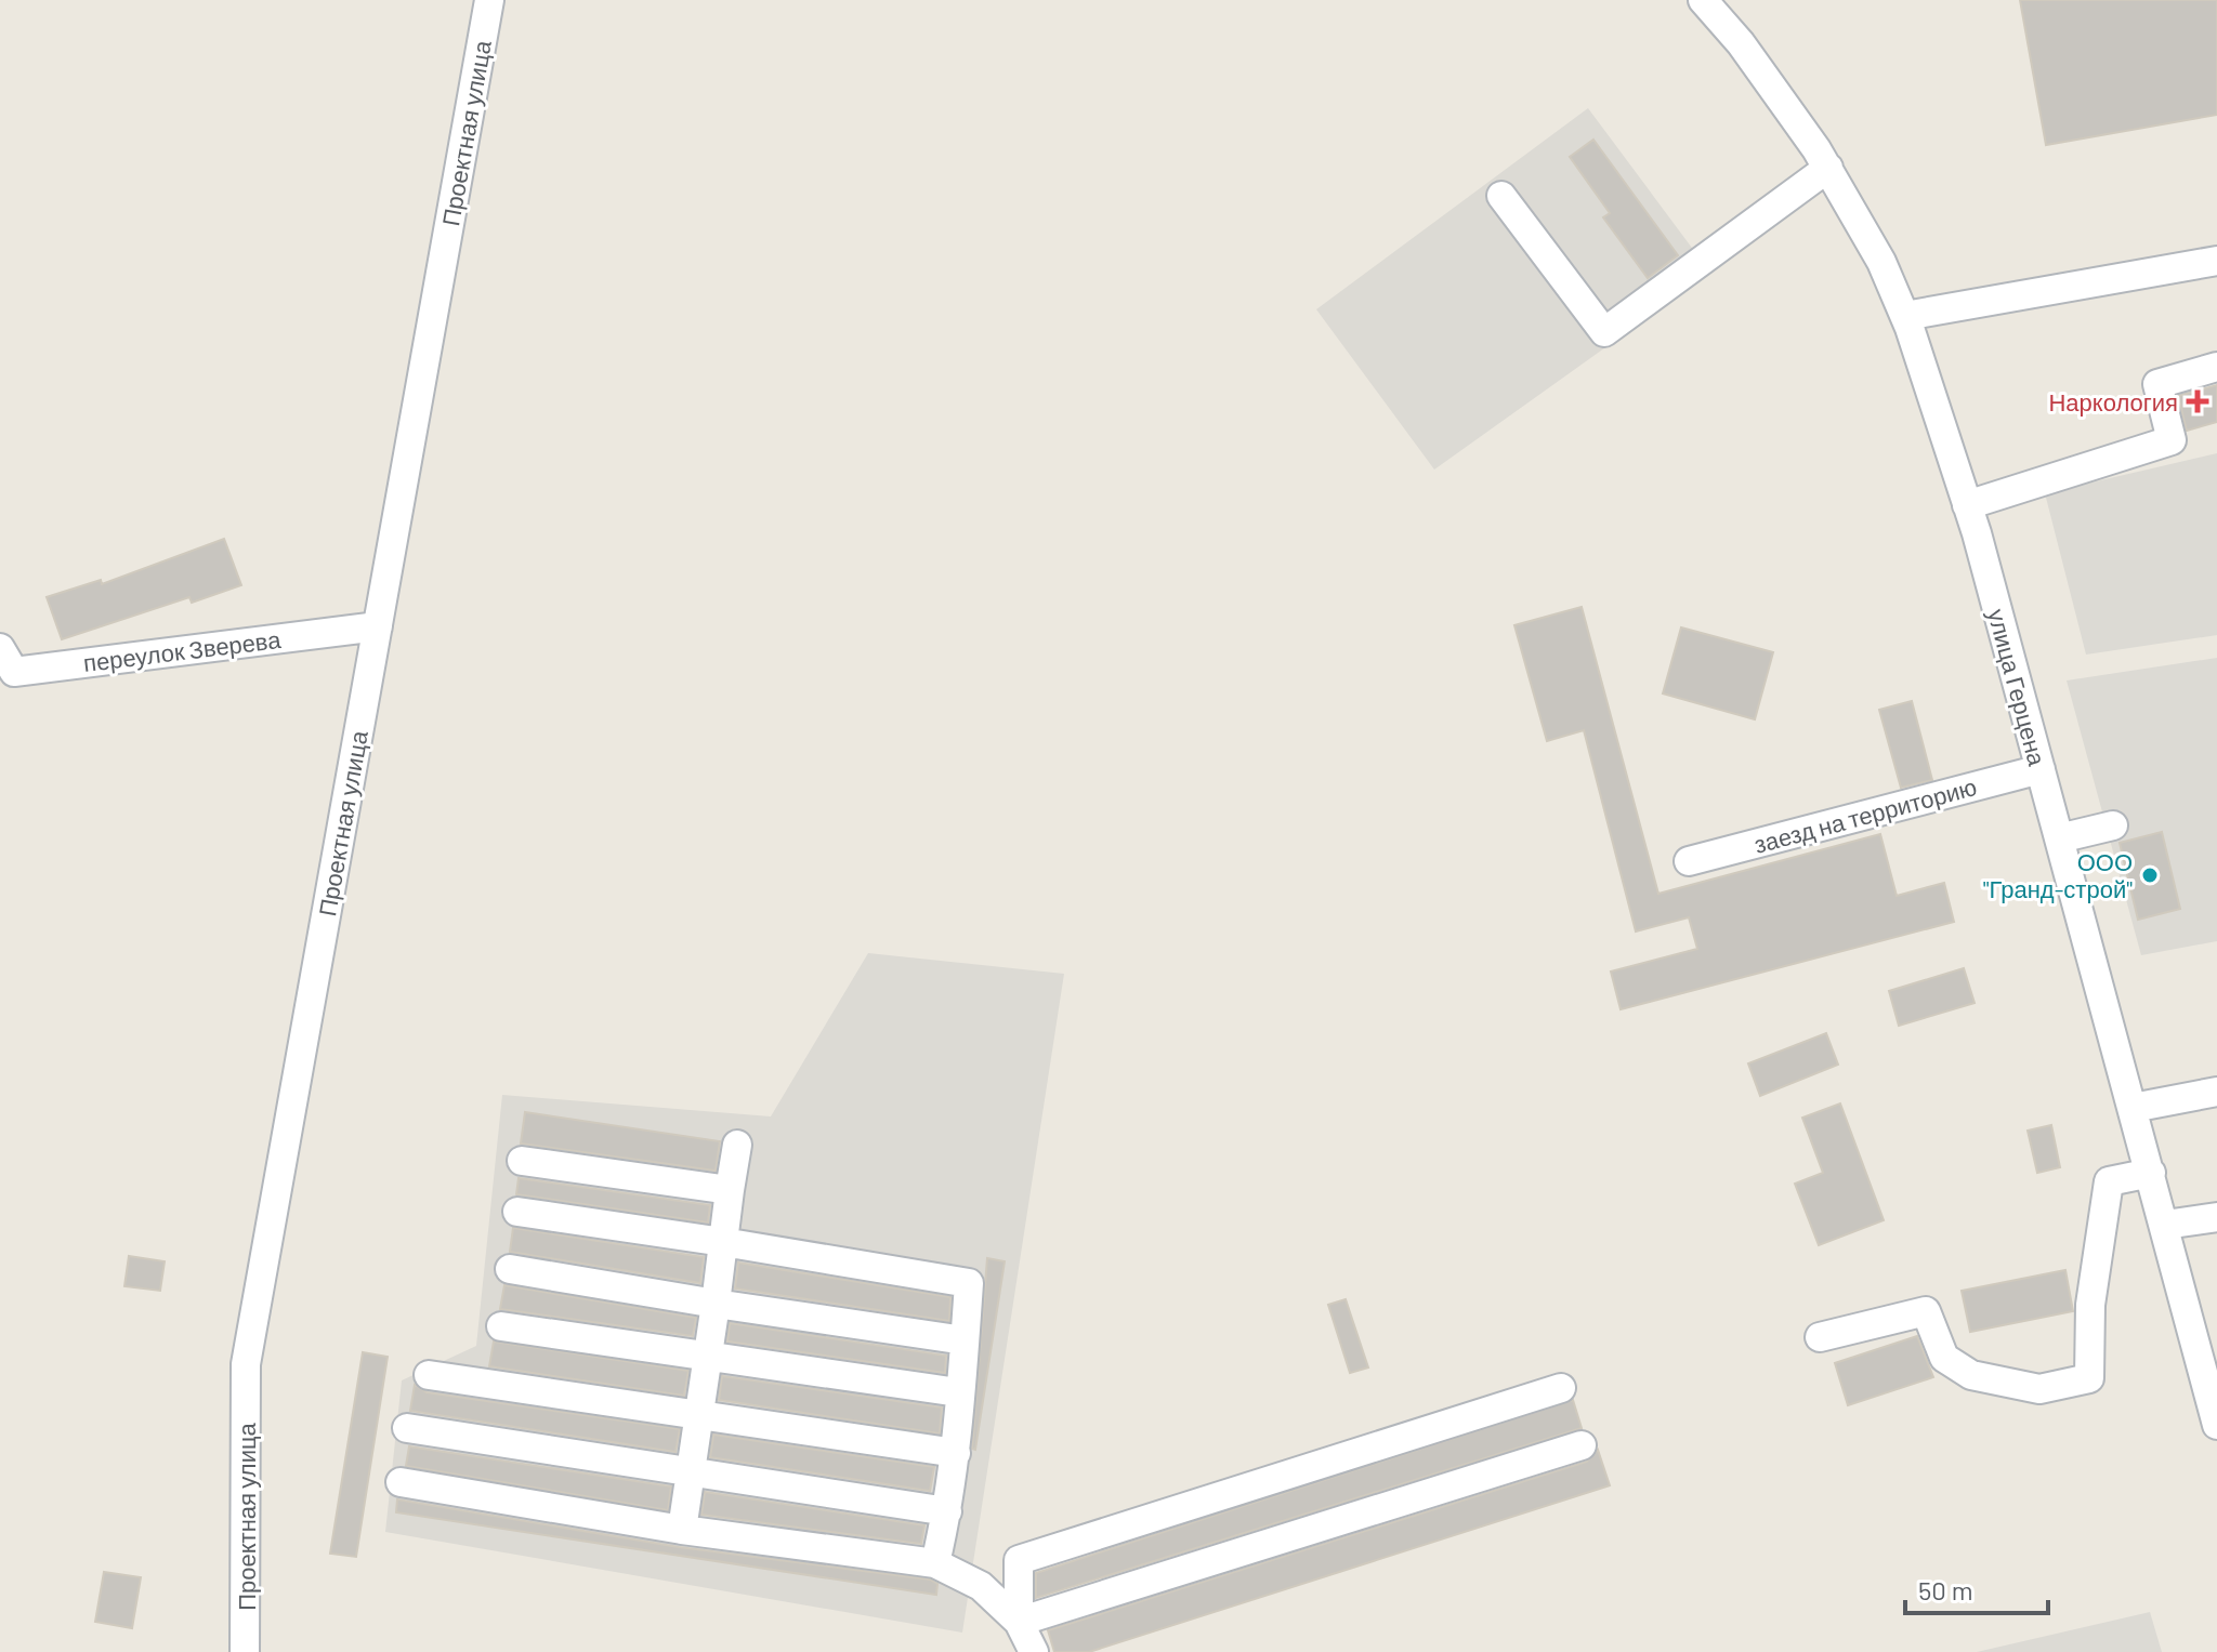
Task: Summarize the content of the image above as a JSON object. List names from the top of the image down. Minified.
{"streets":{"street":["Проектная улица","переулок Зверева","улица Герцена","заезд на территорию"]},"crossings":[["Проектная улица","переулок Зверева"],["улица Герцена","заезд на территорию"]],"places":{"health":["Наркология"],"other":["ООО \"Гранд-строй\""]},"scale_bar":"50 m"}
